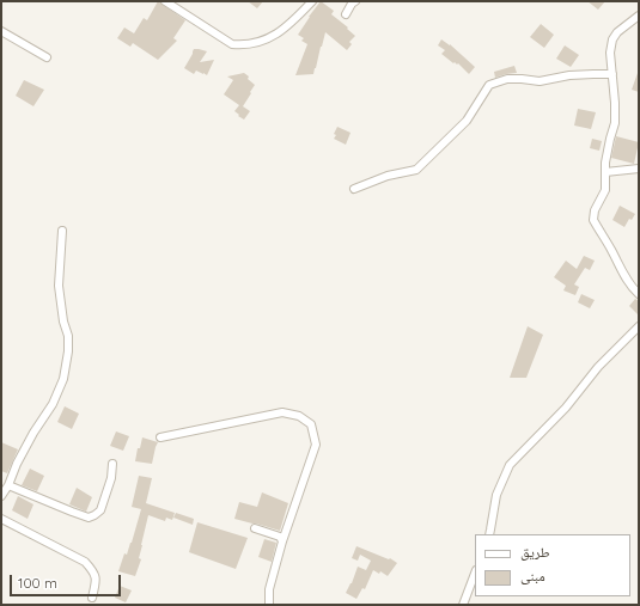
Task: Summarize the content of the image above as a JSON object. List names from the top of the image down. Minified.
{"legend":["طريق","مبنى"],"scale_bar":"100 m"}
